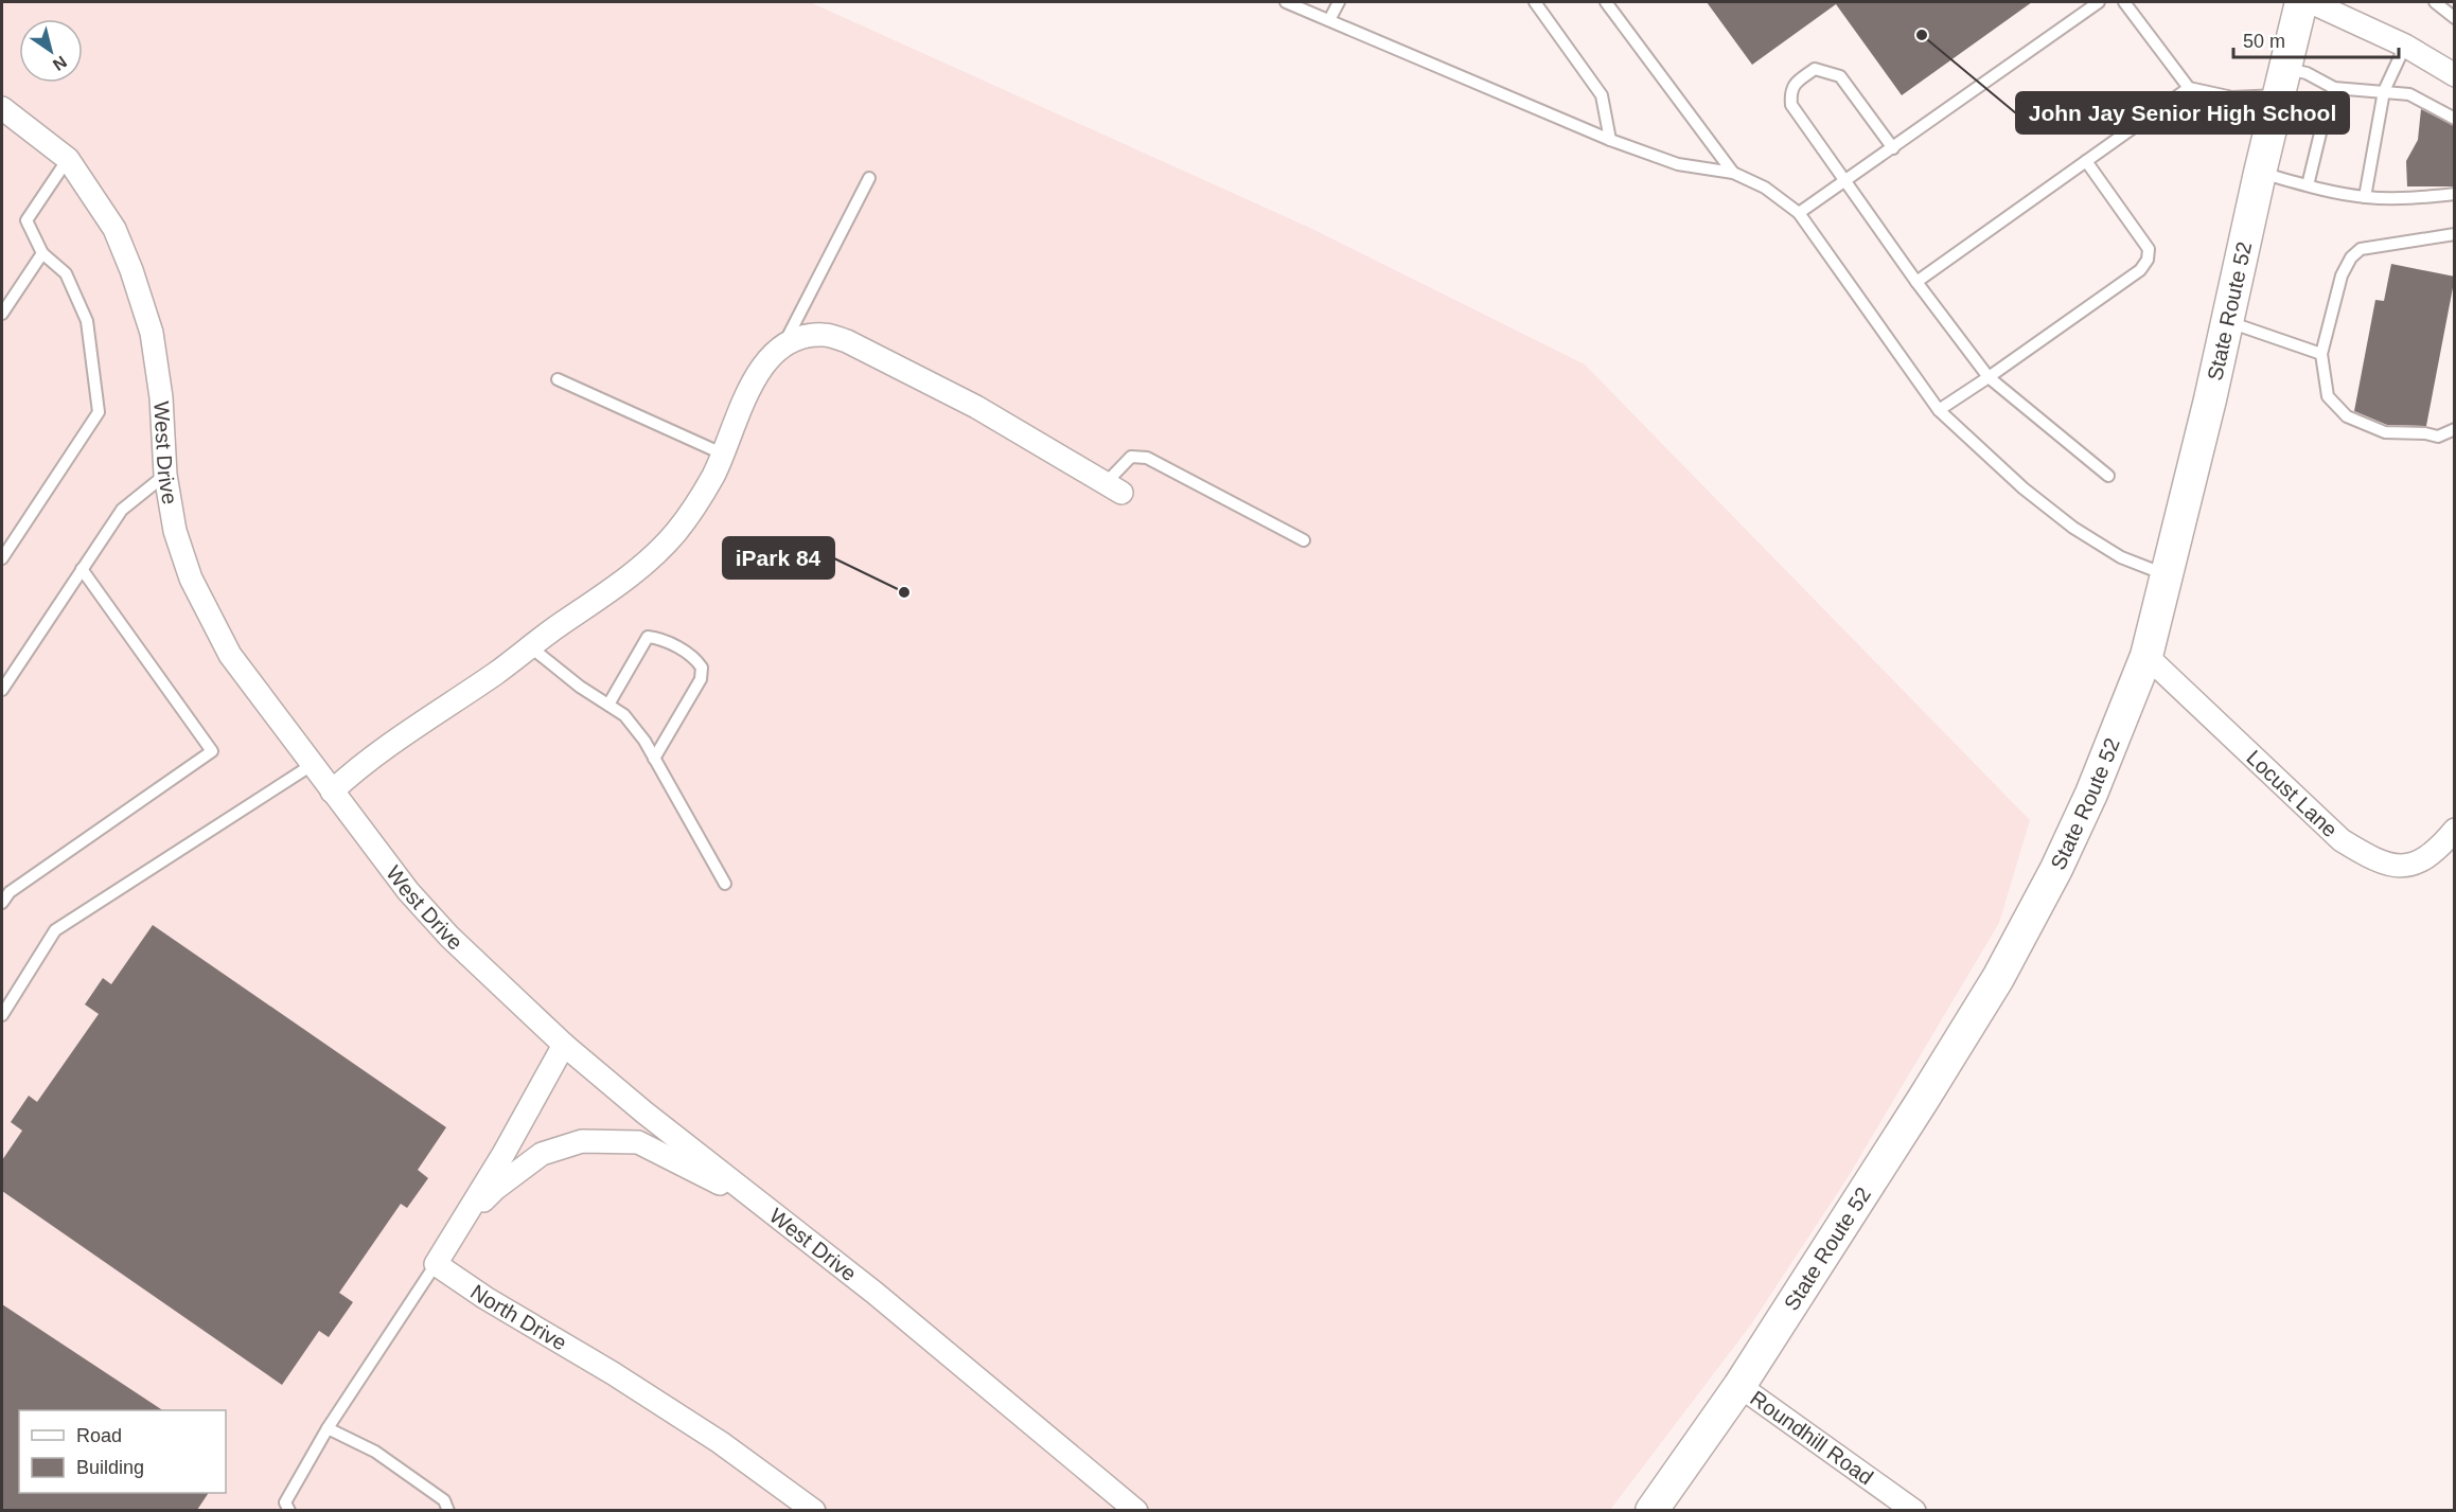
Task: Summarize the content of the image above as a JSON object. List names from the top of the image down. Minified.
{"streets":{"main road":["State Route 52"],"street":["West Drive","Locust Lane","North Drive","Roundhill Road"]},"crossings":[["State Route 52","Locust Lane"],["State Route 52","Roundhill Road"]],"places":["John Jay Senior High School","iPark 84"],"legend":["Road","Building"],"scale_bar":"50 m","north":"bottom right"}
